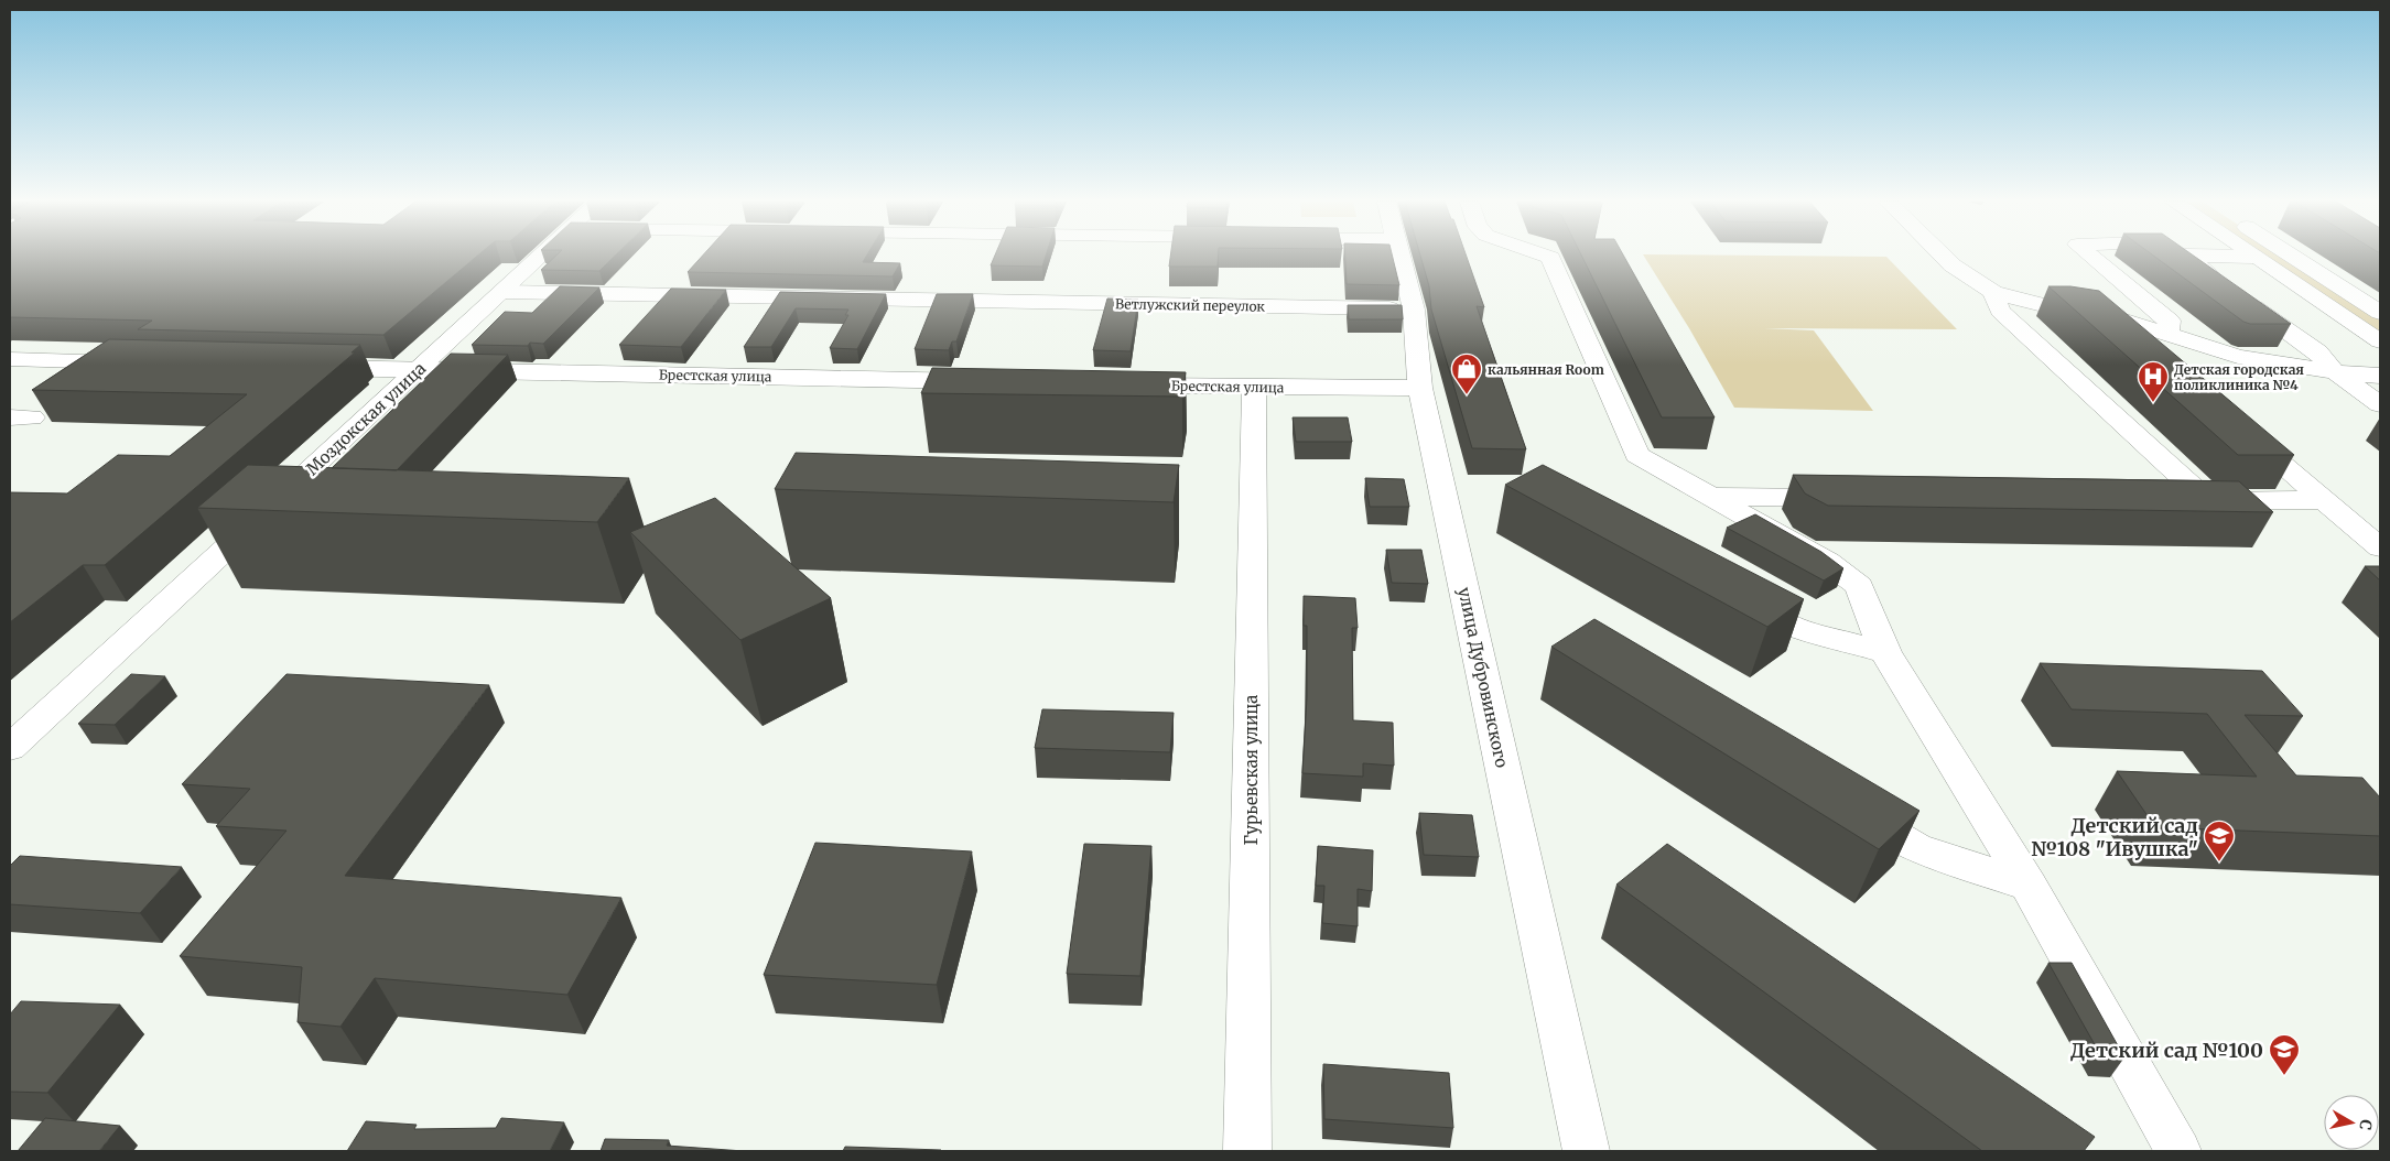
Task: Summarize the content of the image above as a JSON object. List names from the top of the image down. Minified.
{"streets":{"street":["Ветлужский переулок","Брестская улица","Моздокская улица","улица Дубровинского","Гурьевская улица"]},"crossings":[["Ветлужский переулок","Моздокская улица"],["Ветлужский переулок","улица Дубровинского"],["Брестская улица","Моздокская улица"],["Брестская улица","улица Дубровинского"],["Брестская улица","Гурьевская улица"]],"places":{"shop":["кальянная Room"],"hospital":["Детская городская поликлиника №4"],"school or university":["Детский сад №108 \"Ивушка\"","Детский сад №100"]},"north":"right"}
